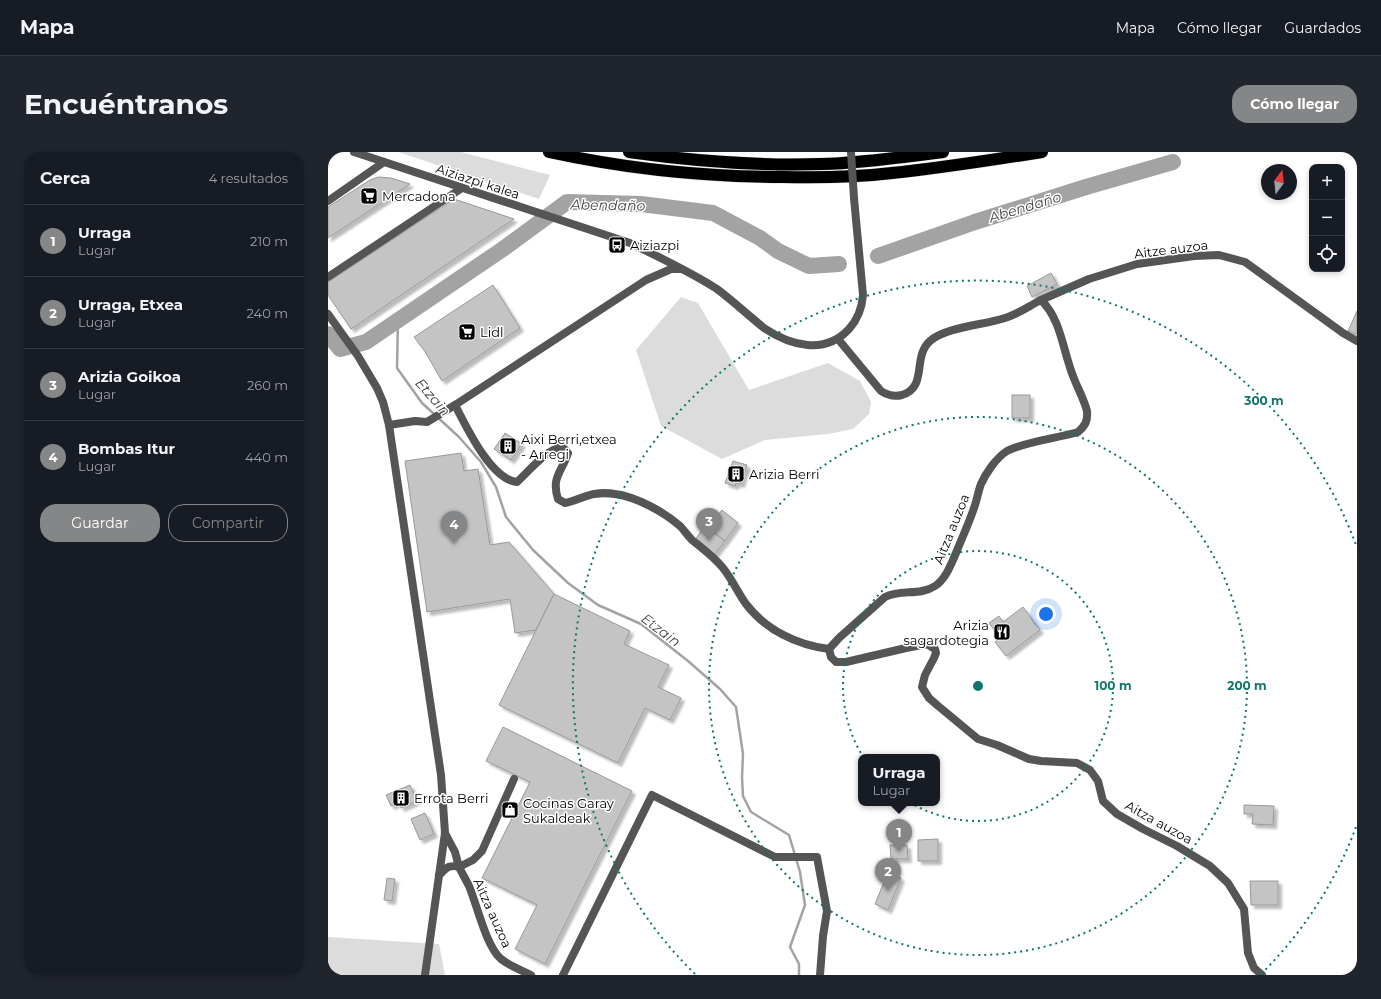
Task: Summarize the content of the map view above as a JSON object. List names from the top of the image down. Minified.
{"streets":{"street":["Aiziazpi kalea","Aitze auzoa","Aitza auzoa"]},"crossings":[["Aitze auzoa","Aitza auzoa"]],"water":["Abendaño","Etzain"],"places":{"supermarket":["Mercadona","Lidl"],"bus stop":["Aiziazpi"],"building":["Aixi Berri,etxea - Arregi","Arizia Berri","Errota Berri"],"restaurant":["Arizia sagardotegia"],"shop":["Cocinas Garay Sukaldeak"]},"north":"top","page":{"header":"Mapa","nav":["Mapa","Cómo llegar","Guardados"],"buttons":["Cómo llegar",["Guardar","Compartir"]],"title":"Encuéntranos","heading":["Cerca","4 resultados"],"map_buttons":["+","−"],"list":[{"mark":"1","name":"Urraga","note":"Lugar","value":"210 m"},{"mark":"2","name":"Urraga, Etxea","note":"Lugar","value":"240 m"},{"mark":"3","name":"Arizia Goikoa","note":"Lugar","value":"260 m"},{"mark":"4","name":"Bombas Itur","note":"Lugar","value":"440 m"}],"pins":["3","4","1","2"],"popup":["Urraga","Lugar"]},"rings":["300 m","100 m","200 m"]}
